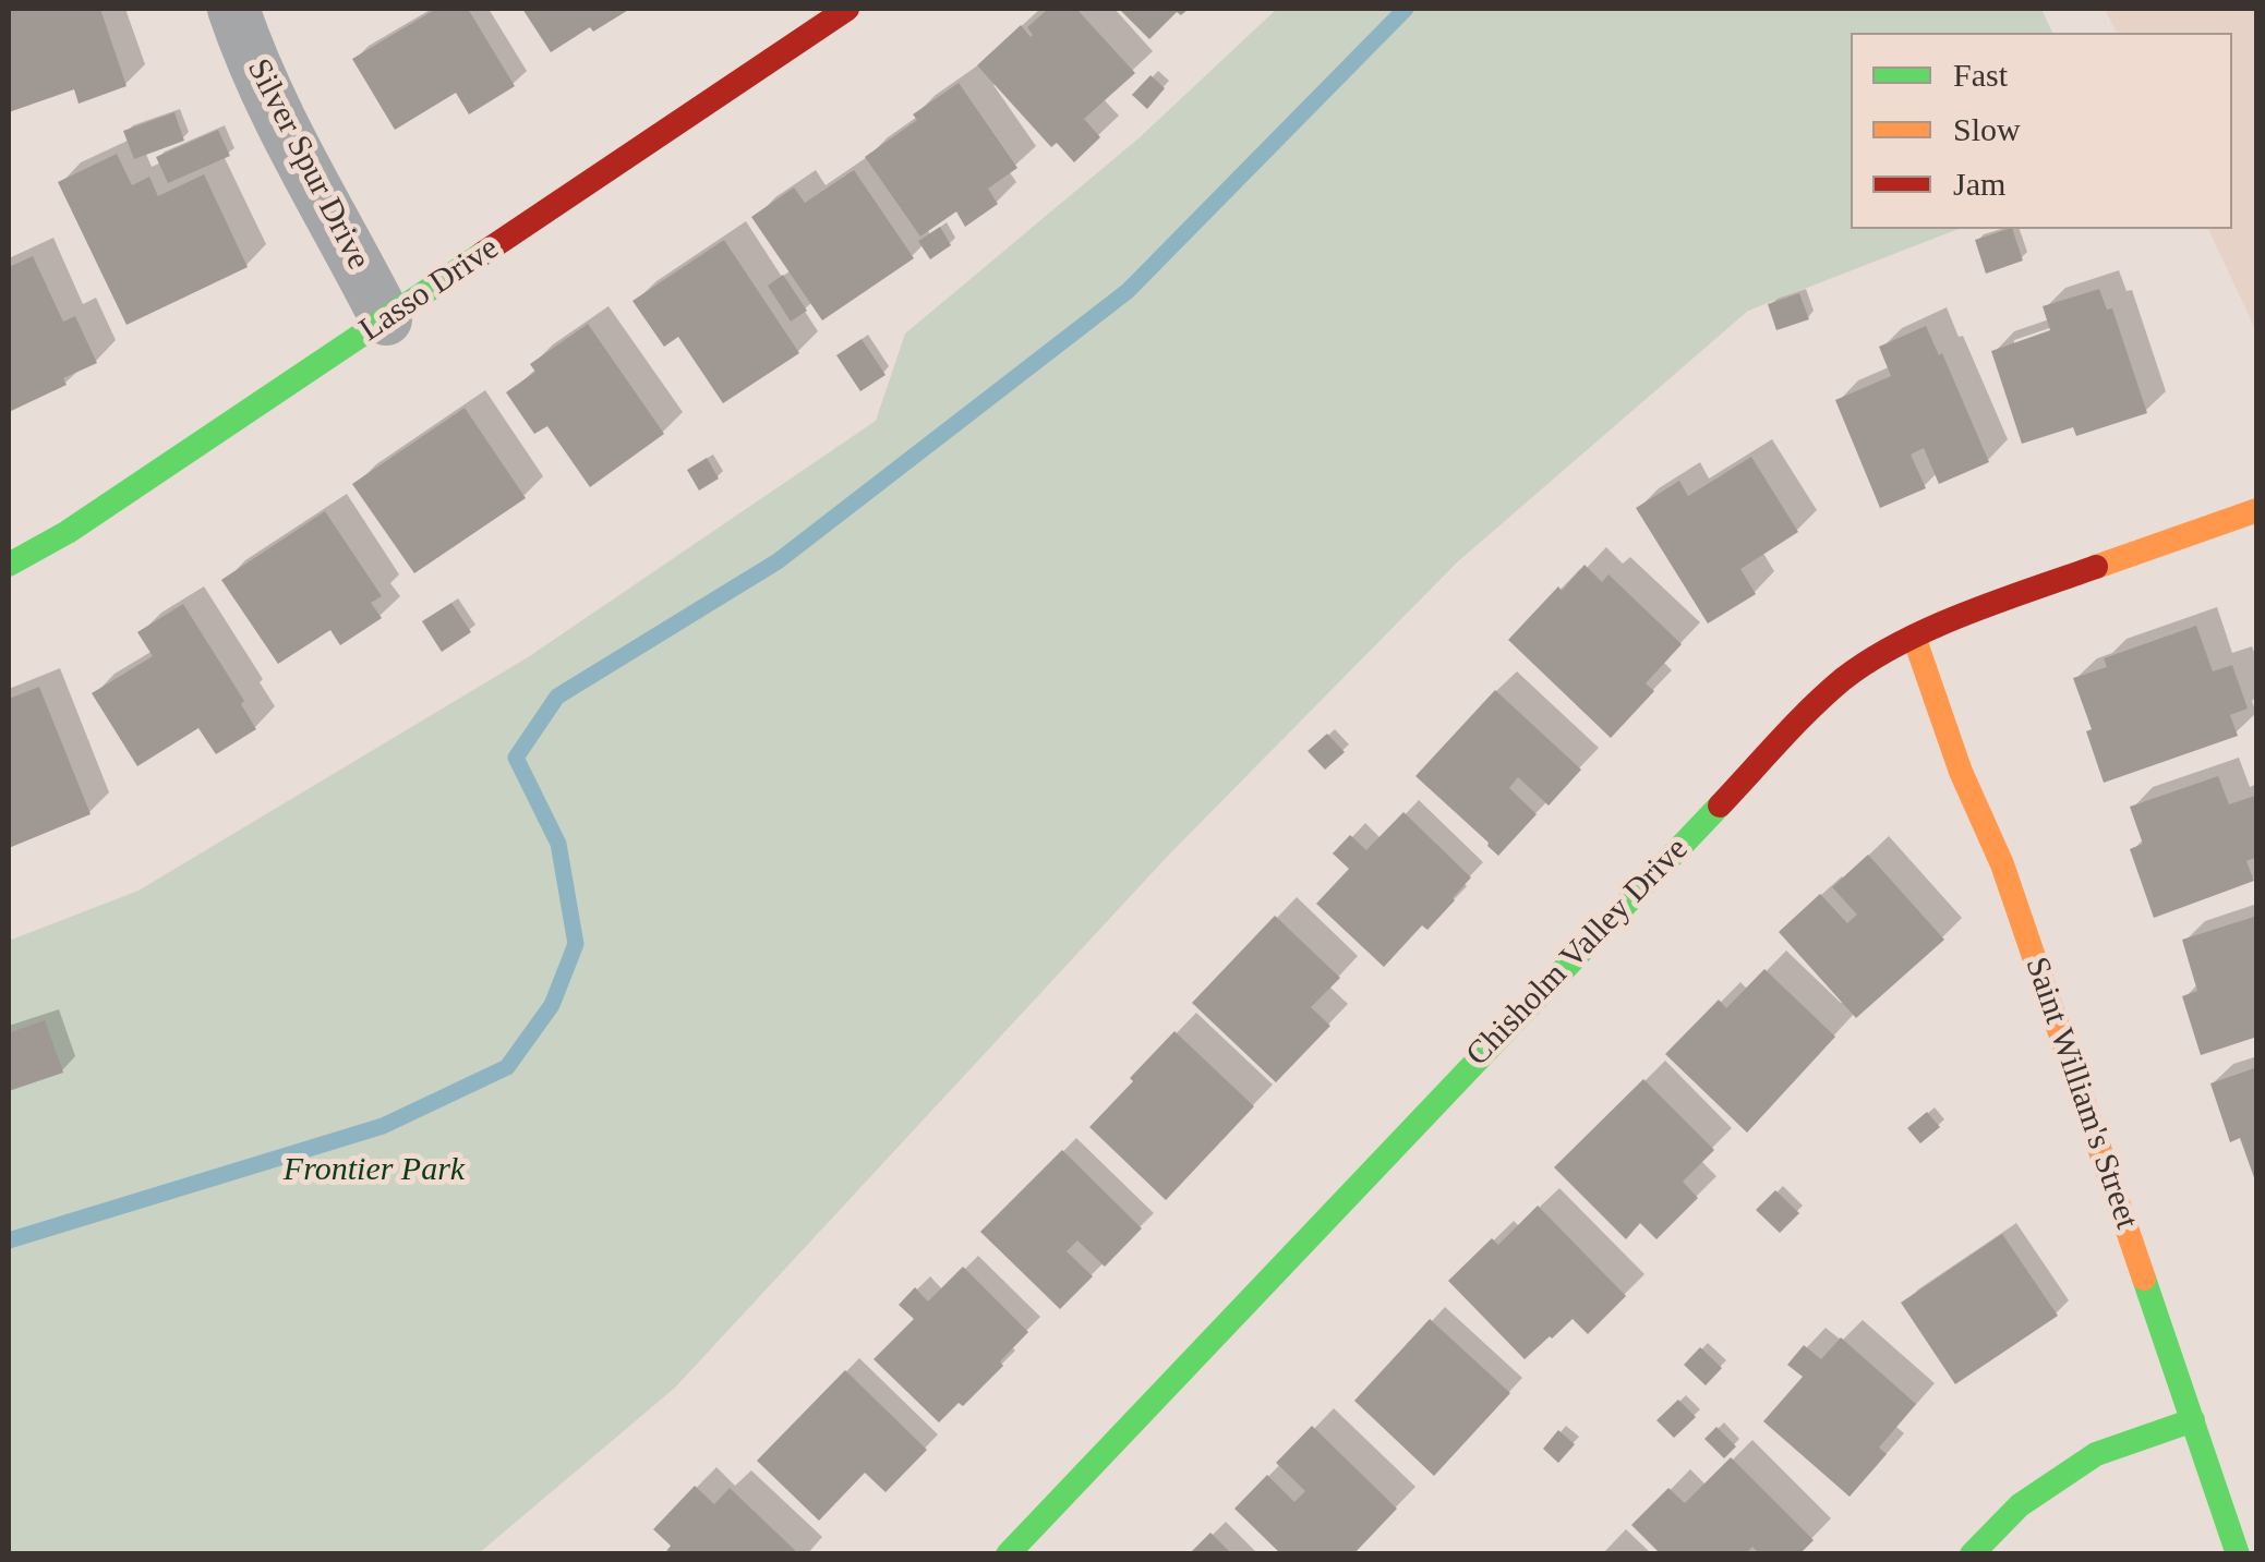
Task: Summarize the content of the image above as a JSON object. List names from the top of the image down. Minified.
{"streets":{"street":["Silver Spur Drive","Lasso Drive","Chisholm Valley Drive","Saint William's Street"]},"crossings":[["Silver Spur Drive","Lasso Drive"],["Chisholm Valley Drive","Saint William's Street"]],"parks":["Frontier Park"],"legend":["Fast","Slow","Jam"]}
